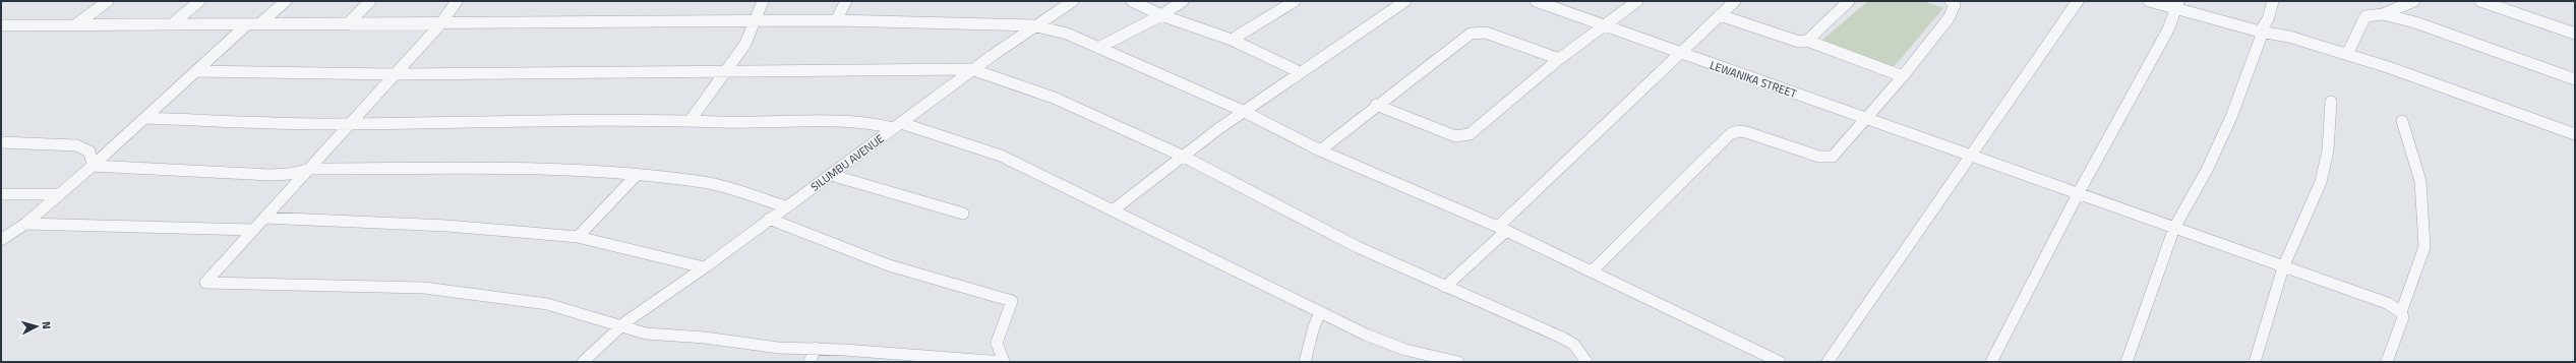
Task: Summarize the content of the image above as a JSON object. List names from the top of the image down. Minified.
{"streets":{"street":["LEWANIKA STREET","SILUMBU AVENUE"]},"north":"right"}
